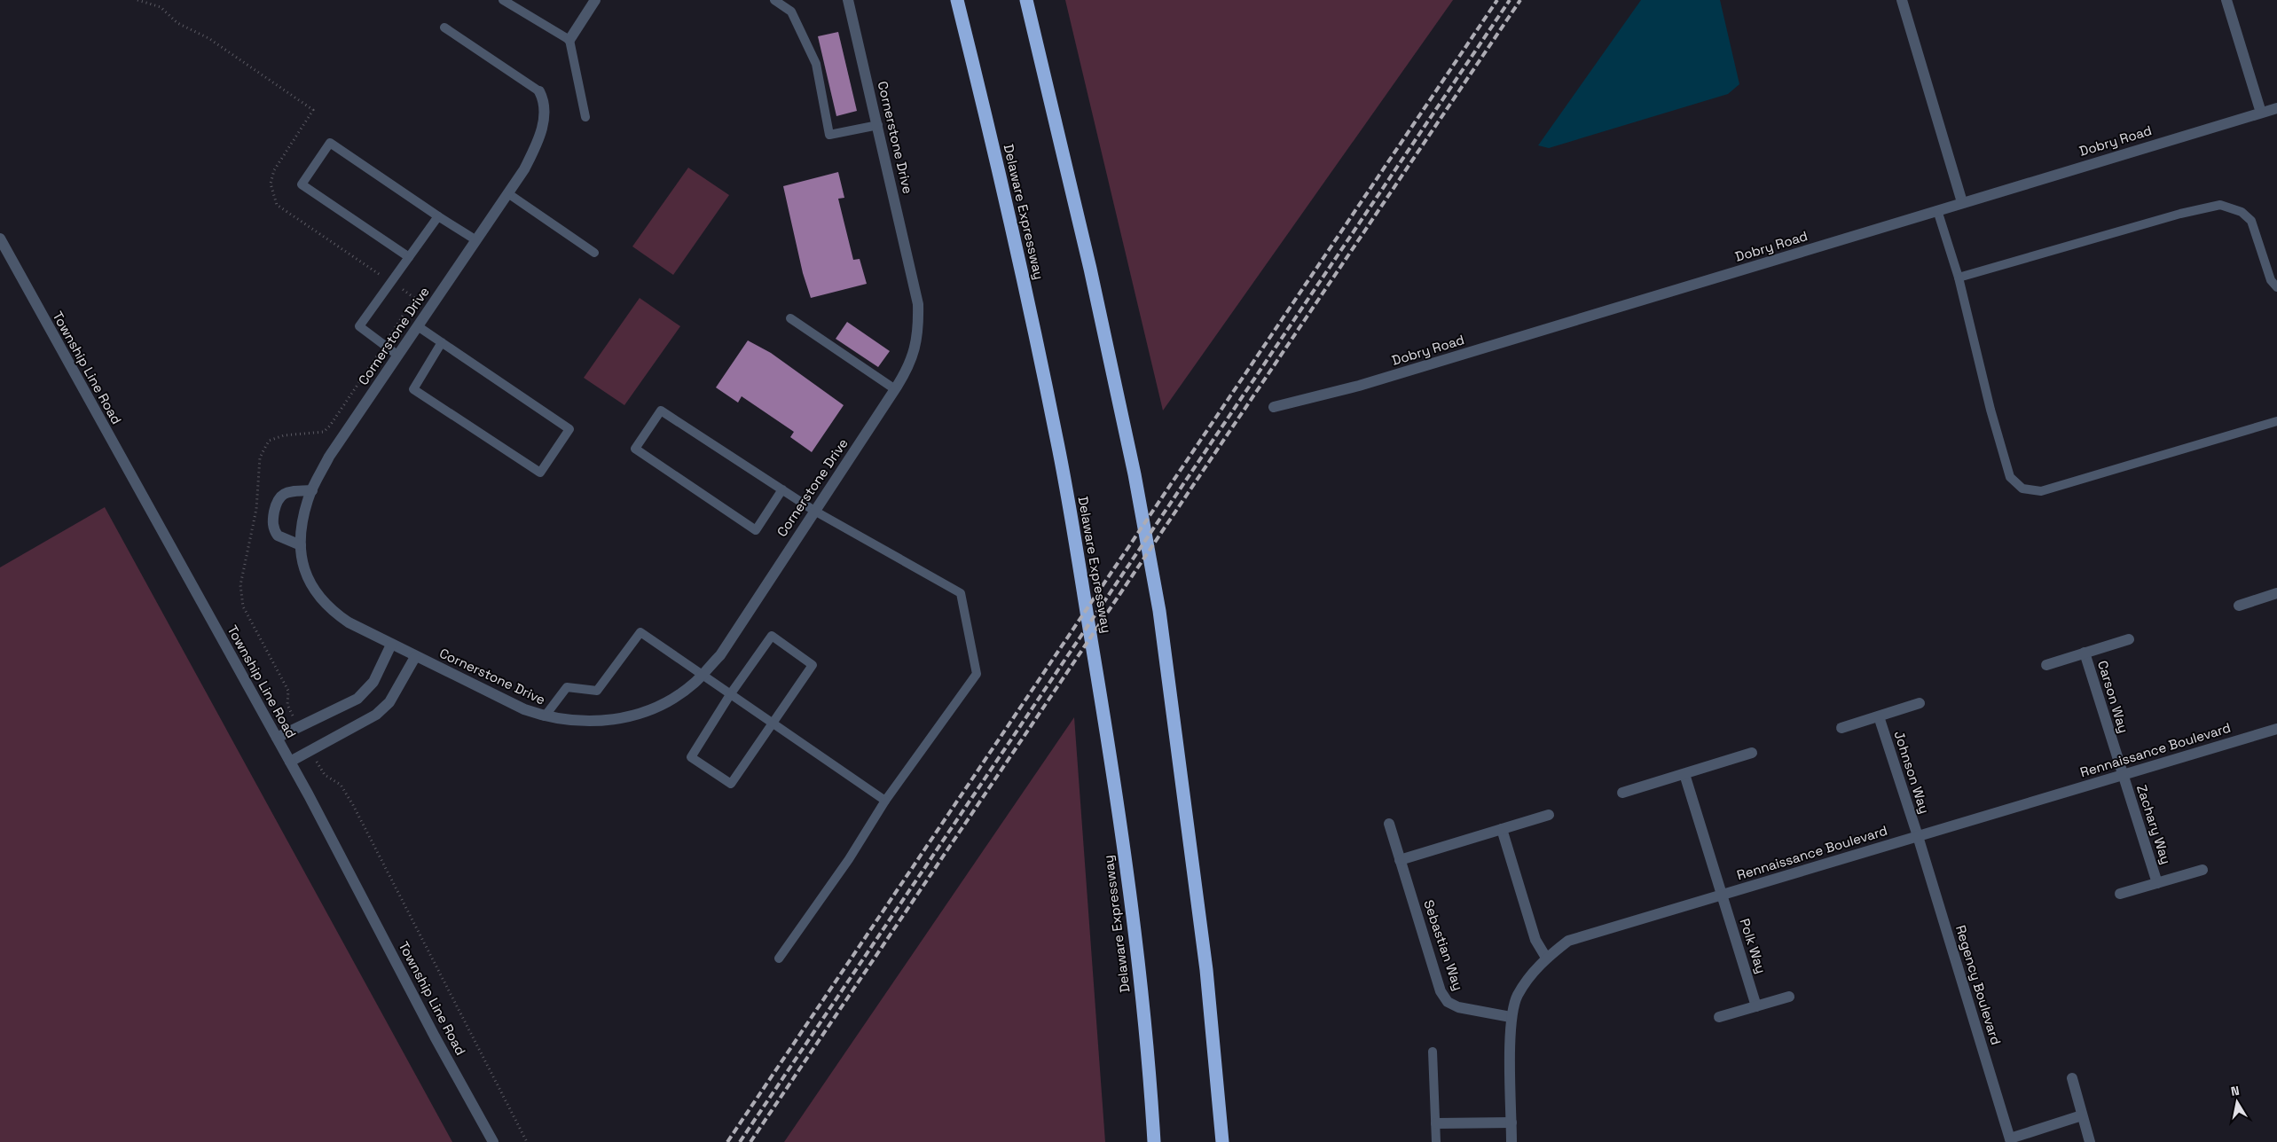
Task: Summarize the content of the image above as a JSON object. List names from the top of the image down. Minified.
{"streets":{"highway":["Delaware Expressway"],"street":["Cornerstone Drive","Dobry Road","Township Line Road","Carson Way","Rennaissance Boulevard","Johnson Way","Zachary Way","Sebastian Way","Polk Way","Regency Boulevard"]},"crossings":[["Carson Way","Rennaissance Boulevard"],["Carson Way","Zachary Way"],["Rennaissance Boulevard","Johnson Way"],["Rennaissance Boulevard","Zachary Way"],["Rennaissance Boulevard","Sebastian Way"],["Rennaissance Boulevard","Polk Way"],["Rennaissance Boulevard","Regency Boulevard"],["Johnson Way","Regency Boulevard"]],"north":"top"}
